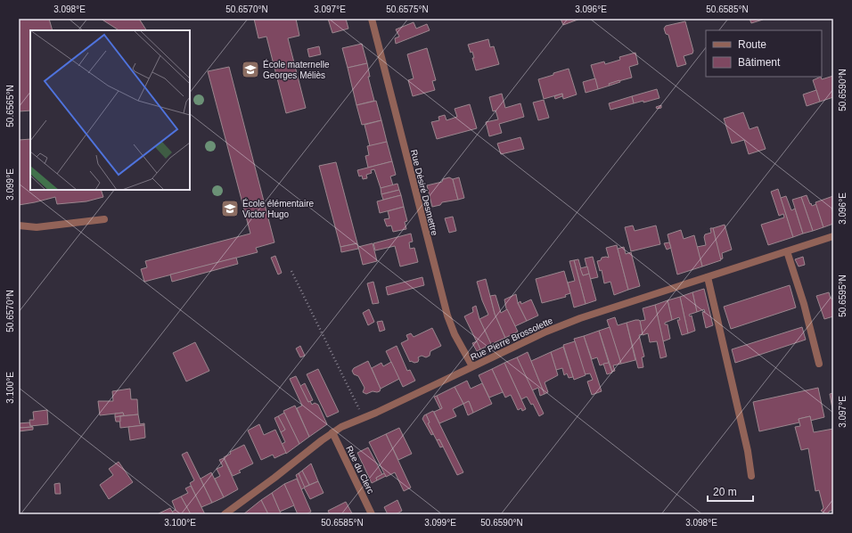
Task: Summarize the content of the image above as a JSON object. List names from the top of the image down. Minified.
{"streets":{"street":["Rue Désiré Desmettre","Rue Pierre Brossolette","Rue du Clerc"]},"crossings":[["Rue Désiré Desmettre","Rue Pierre Brossolette"],["Rue Pierre Brossolette","Rue du Clerc"]],"places":{"school or university":["École maternelle Georges Méliès","École élémentaire Victor Hugo"]},"legend":["Route","Bâtiment"],"scale_bar":"20 m","coordinates":["3.098°E","50.6570°N","3.097°E","50.6575°N","3.096°E","50.6585°N","50.6590°N","50.6565°N","3.099°E","50.6595°N","3.100°E"]}
